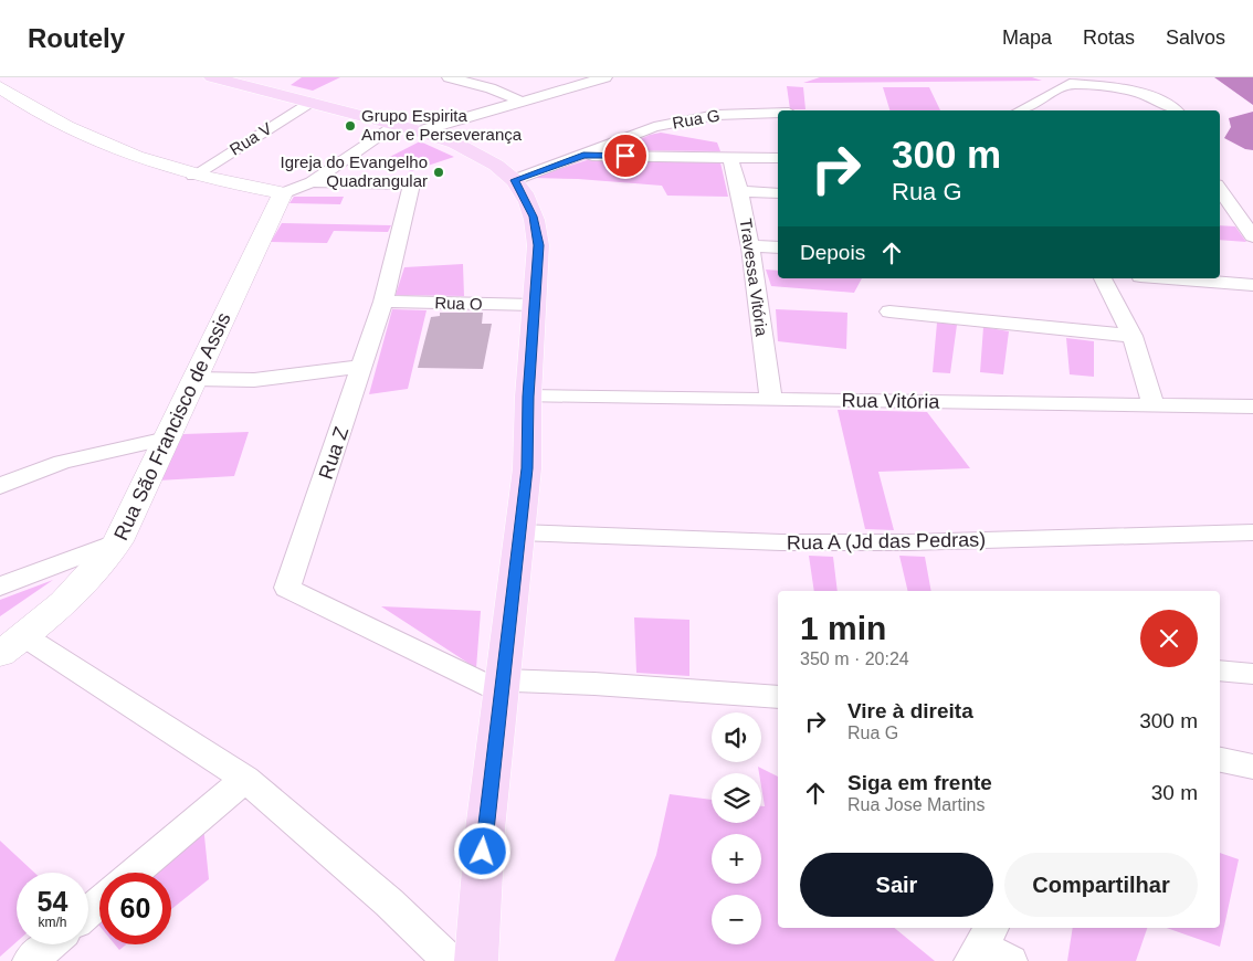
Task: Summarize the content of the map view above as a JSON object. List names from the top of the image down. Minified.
{"streets":{"street":["Rua G","Rua V","Travessa Vitória","Rua O","Rua Vitória","Rua São Francisco de Assis","Rua Z","Rua A (Jd das Pedras)"]},"crossings":[["Travessa Vitória","Rua Vitória"],["Rua O","Rua Z"]],"places":["Grupo Espirita Amor e Perseverança","Igreja do Evangelho Quadrangular"],"page":{"header":"Routely","nav":["Mapa","Rotas","Salvos"],"turn":["300 m","Rua G"],"then":"Depois","heading":["1 min","350 m · 20:24"],"list":[{"name":"Vire à direita","note":"Rua G","value":"300 m"},{"name":"Siga em frente","note":"Rua Jose Martins","value":"30 m"}],"map_buttons":["+","−"],"buttons":["Sair","Compartilhar"],"speed":"54 km/h","limit":"60"}}
